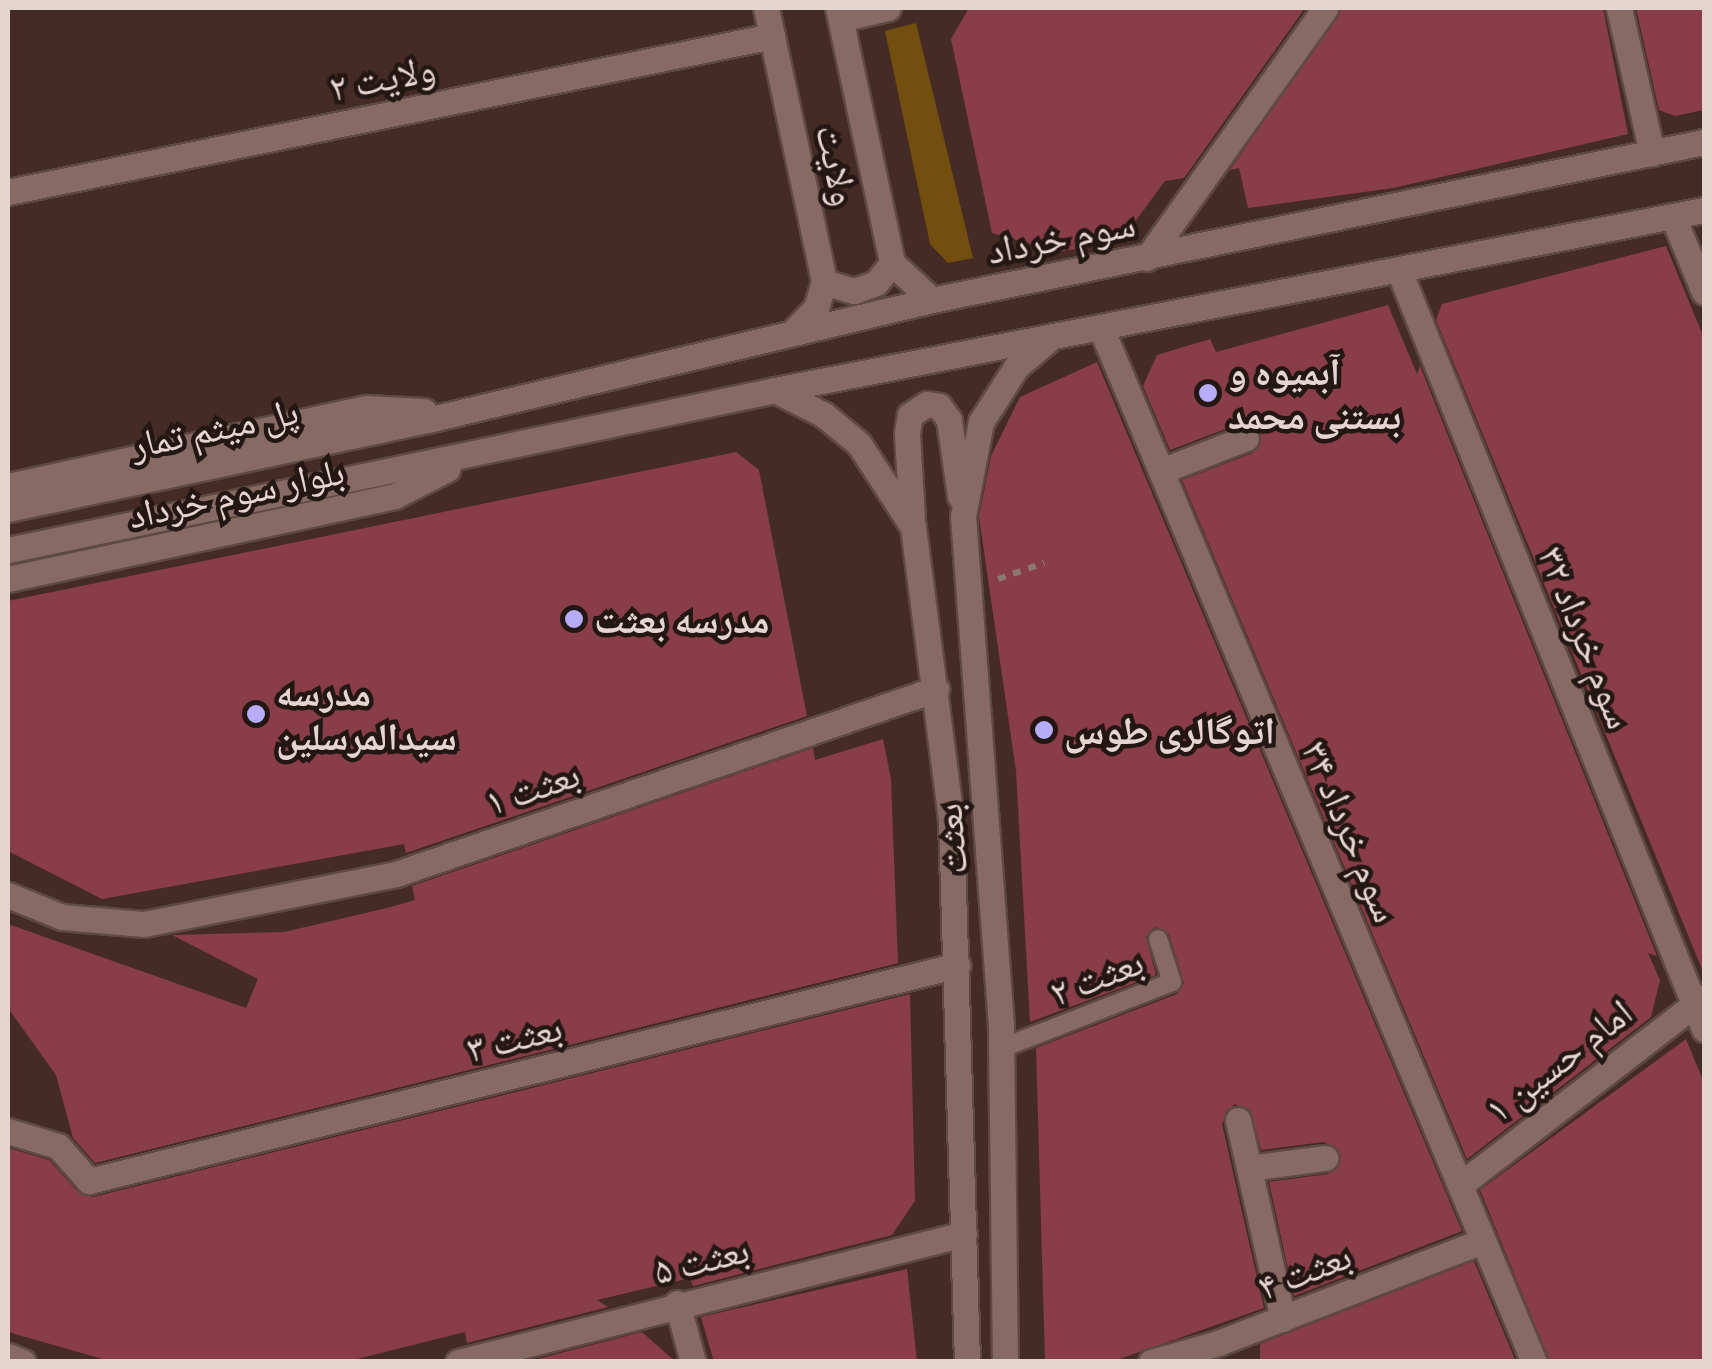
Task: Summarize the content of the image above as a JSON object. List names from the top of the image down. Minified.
{"streets":{"street":["ولایت ۲","ولایت","سوم خرداد","پل میثم تمار","بلوار سوم خرداد","سوم خرداد ۳۲","بعثت ۱","سوم خرداد ۳۴","بعثت","بعثت ۳","امام حسین ۱","بعثت ۵","بعثت ۴"],"lane":["بعثت ۲"]},"crossings":[["ولایت ۲","ولایت"],["سوم خرداد","پل میثم تمار"],["سوم خرداد","بلوار سوم خرداد"],["پل میثم تمار","بلوار سوم خرداد"],["بلوار سوم خرداد","بعثت"],["سوم خرداد ۳۲","امام حسین ۱"],["بعثت ۱","بعثت"],["سوم خرداد ۳۴","امام حسین ۱"],["سوم خرداد ۳۴","بعثت ۴"],["بعثت","بعثت ۲"],["بعثت","بعثت ۳"],["بعثت","بعثت ۵"]],"places":["آبمیوه و بستنی محمد","مدرسه بعثت","مدرسه سیدالمرسلین","اتوگالری طوس"]}
